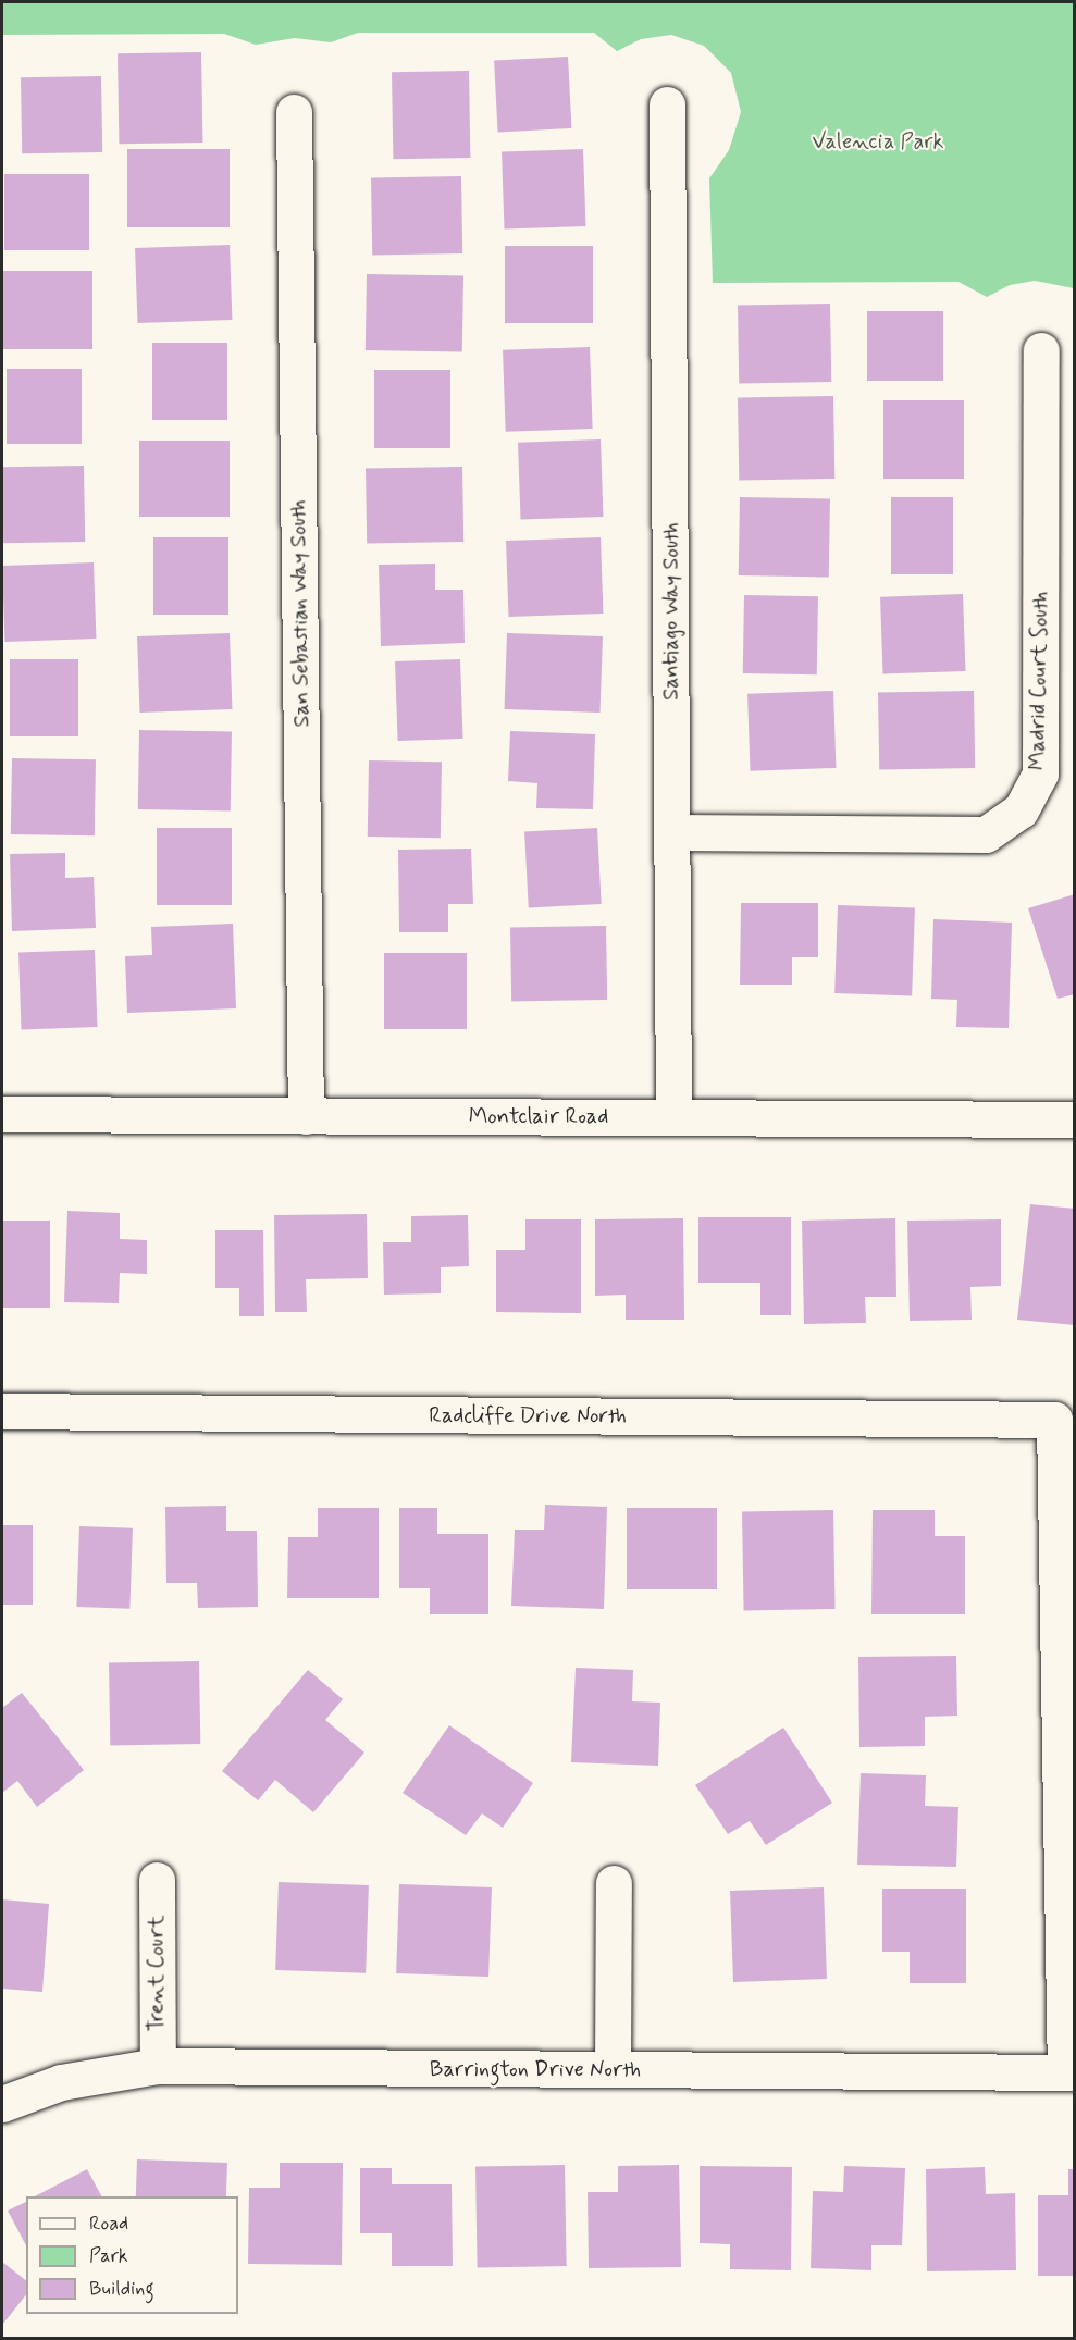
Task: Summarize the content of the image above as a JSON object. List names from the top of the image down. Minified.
{"streets":{"street":["Santiago Way South","San Sebastian Way South","Madrid Court South","Montclair Road","Radcliffe Drive North","Trent Court","Barrington Drive North"]},"crossings":[["Santiago Way South","Madrid Court South"],["Santiago Way South","Montclair Road"],["San Sebastian Way South","Montclair Road"],["Radcliffe Drive North","Barrington Drive North"],["Trent Court","Barrington Drive North"]],"parks":["Valencia Park"],"legend":["Road","Park","Building"]}
